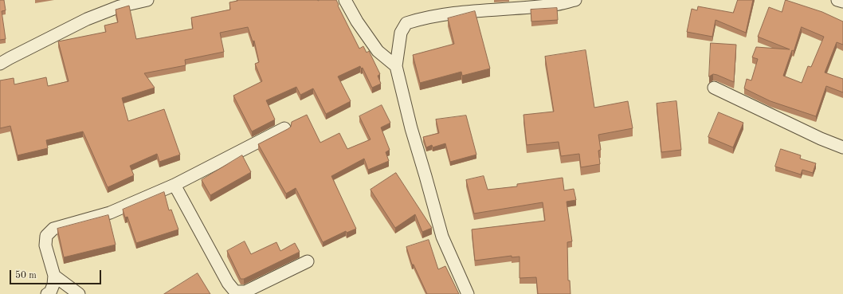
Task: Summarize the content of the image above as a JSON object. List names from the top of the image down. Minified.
{"scale_bar":"50 m"}
